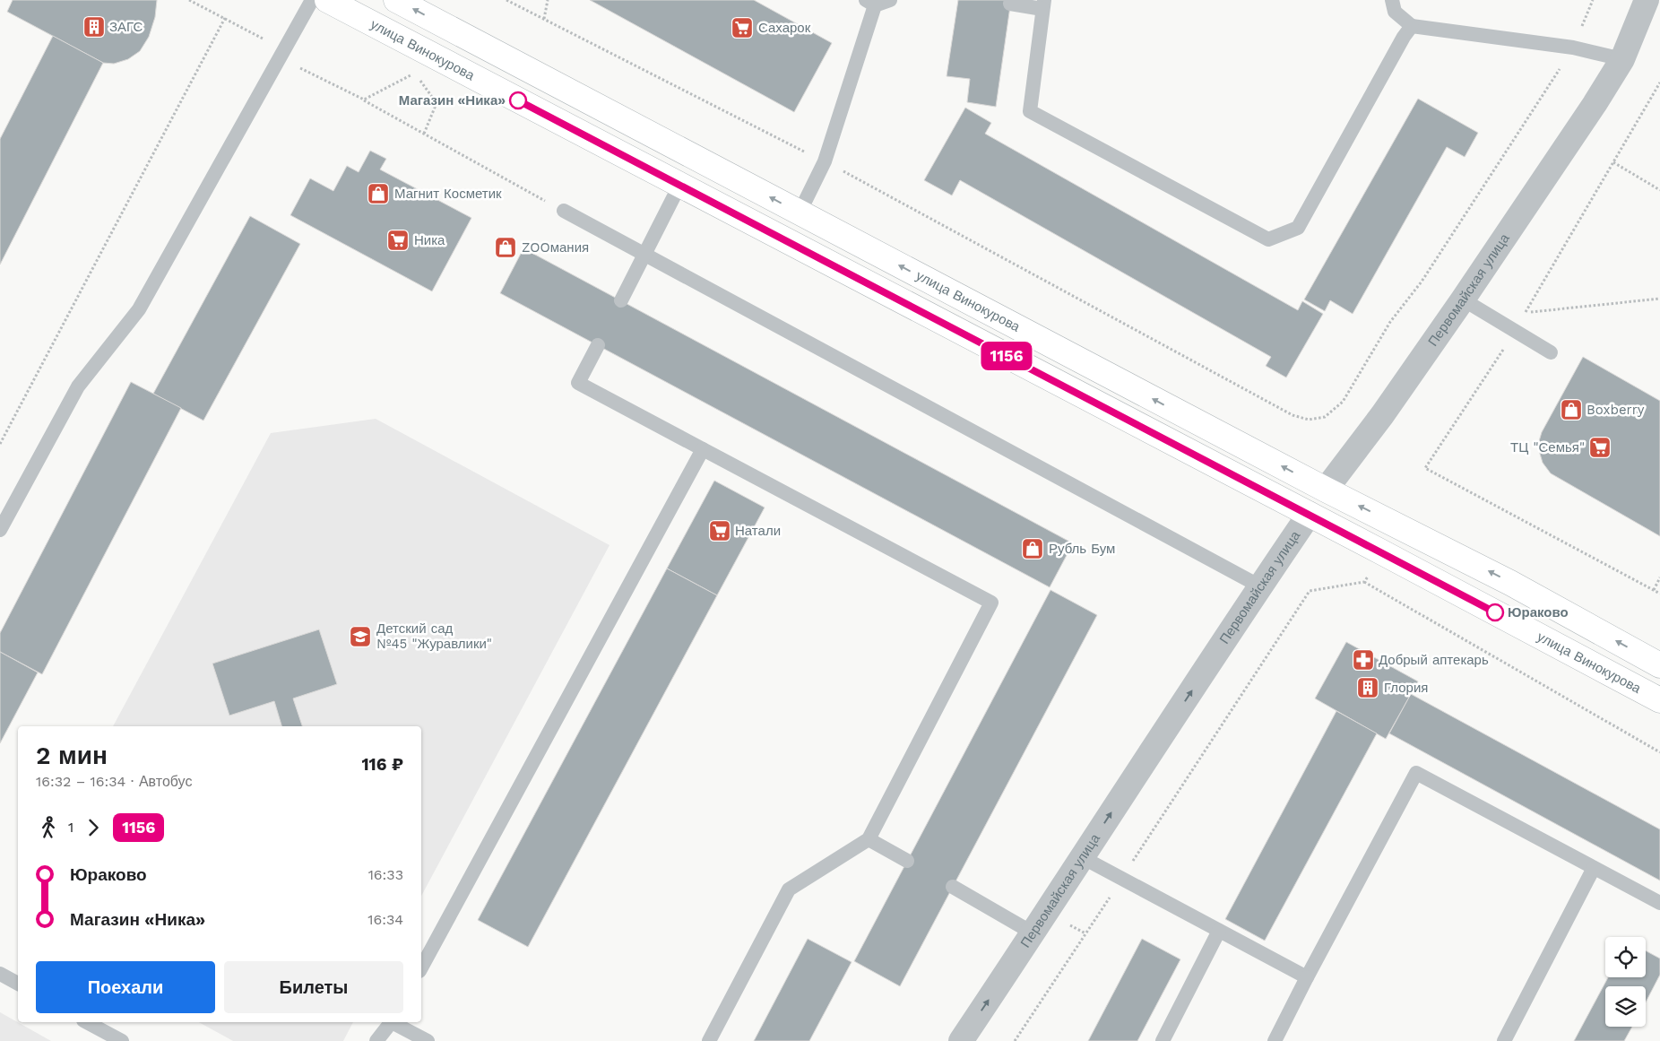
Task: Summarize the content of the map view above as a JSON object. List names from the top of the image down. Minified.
{"streets":{"main road":["улица Винокурова","Первомайская улица"]},"crossings":[["улица Винокурова","Первомайская улица"]],"one_way":["Первомайская улица"],"places":{"building":["ЗАГС","Глория"],"supermarket":["Сахарок","Ника","ТЦ \"Семья\"","Натали"],"other":["Магазин «Ника»","Юраково"],"shop":["Магнит Косметик","ZOOмания","Boxberry","Рубль Бум"],"school or university":["Детский сад №45 \"Журавлики\""],"pharmacy":["Добрый аптекарь"]},"lines":["bus line 1156"],"page":{"on_map":"1156","heading":["2 мин","16:32 – 16:34 · Автобус","116 ₽"],"legs":["1","1156"],"list":[{"name":"Юраково","value":"16:33"},{"name":"Магазин «Ника»","value":"16:34"}],"buttons":["Поехали","Билеты"]}}
